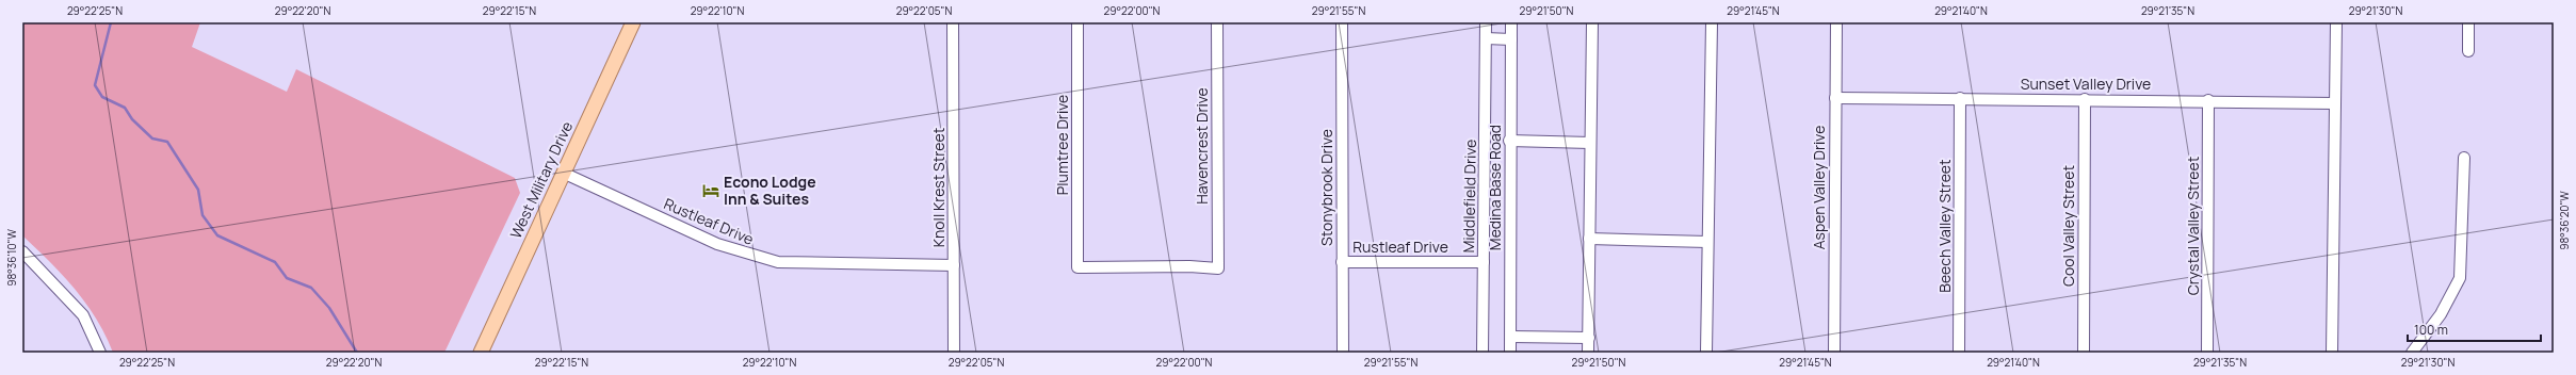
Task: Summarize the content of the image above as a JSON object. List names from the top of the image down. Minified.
{"streets":{"main road":["West Military Drive"],"street":["Sunset Valley Drive","Plumtree Drive","Havencrest Drive","Knoll Krest Street","Stonybrook Drive","Medina Base Road","Aspen Valley Drive","Middlefield Drive","Rustleaf Drive","Beech Valley Street","Cool Valley Street","Crystal Valley Street"]},"crossings":[["Sunset Valley Drive","Aspen Valley Drive"],["Sunset Valley Drive","Beech Valley Street"],["Sunset Valley Drive","Cool Valley Street"],["Sunset Valley Drive","Crystal Valley Street"],["Plumtree Drive","Havencrest Drive"],["West Military Drive","Rustleaf Drive"],["Knoll Krest Street","Rustleaf Drive"],["Stonybrook Drive","Rustleaf Drive"],["Middlefield Drive","Rustleaf Drive"]],"places":{"hotel":["Econo Lodge Inn & Suites"]},"scale_bar":"100 m","coordinates":["29°22'25\"N","29°22'20\"N","29°22'15\"N","29°22'10\"N","29°22'05\"N","29°22'00\"N","29°21'55\"N","29°21'50\"N","29°21'45\"N","29°21'40\"N","29°21'35\"N","29°21'30\"N","98°36'20\"W","98°36'10\"W"]}
